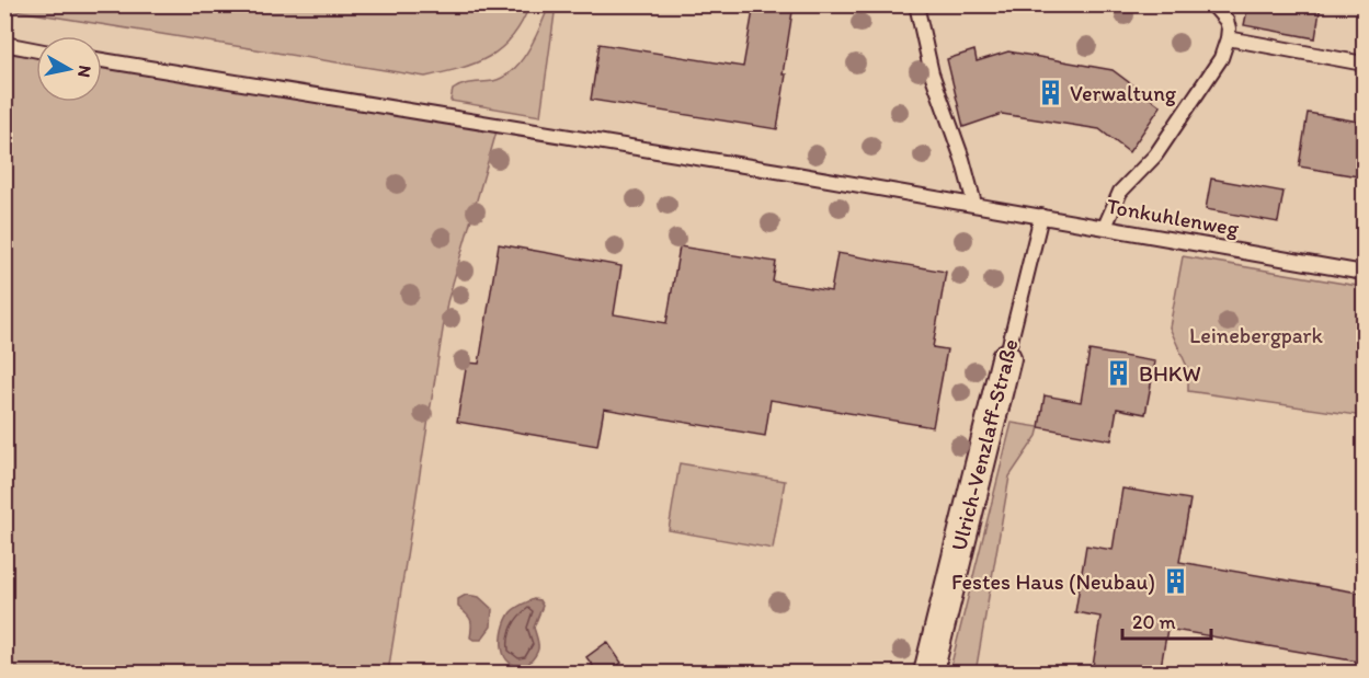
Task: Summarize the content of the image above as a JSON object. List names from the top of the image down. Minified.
{"streets":{"street":["Ulrich-Venzlaff-Straße"],"lane":["Tonkuhlenweg"]},"crossings":[["Tonkuhlenweg","Ulrich-Venzlaff-Straße"]],"parks":["Leinebergpark"],"places":{"building":["Verwaltung","BHKW","Festes Haus (Neubau)"]},"scale_bar":"20 m","north":"right"}
